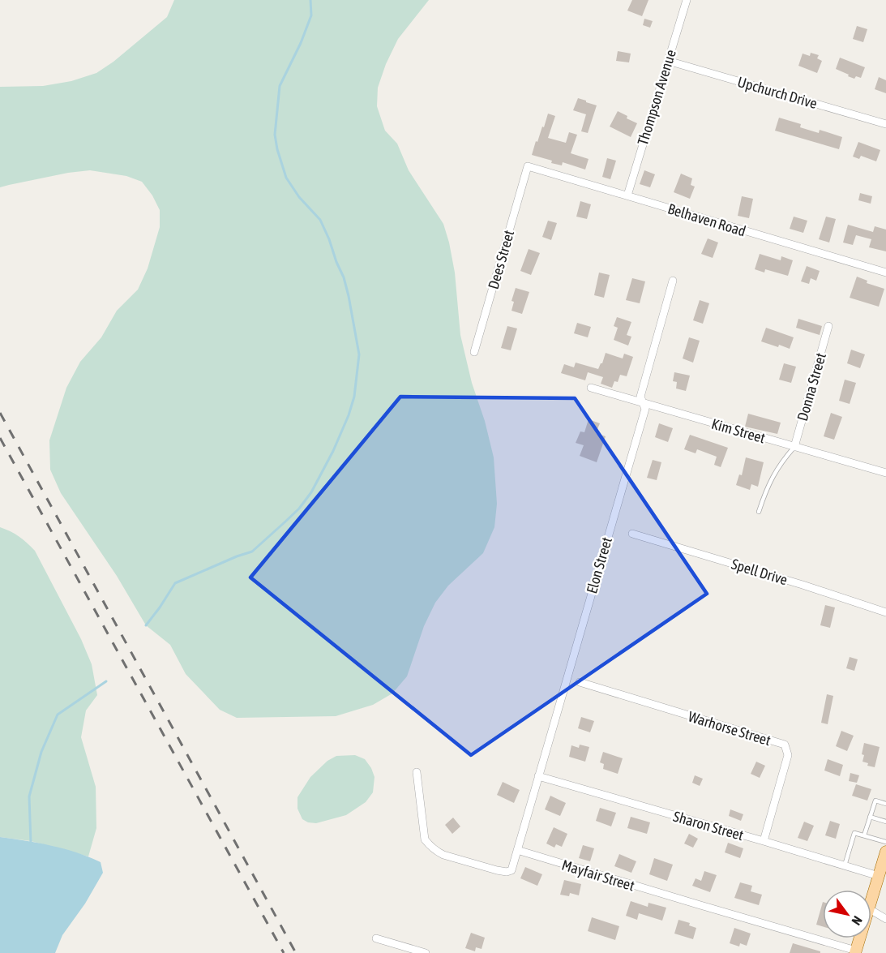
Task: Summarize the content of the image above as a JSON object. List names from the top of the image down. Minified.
{"streets":{"street":["Upchurch Drive","Thompson Avenue","Belhaven Road","Dees Street","Donna Street","Kim Street","Elon Street","Spell Drive","Warhorse Street","Sharon Street","Mayfair Street"]},"crossings":[["Upchurch Drive","Thompson Avenue"],["Thompson Avenue","Belhaven Road"],["Belhaven Road","Dees Street"],["Donna Street","Kim Street"],["Kim Street","Elon Street"],["Elon Street","Sharon Street"],["Elon Street","Mayfair Street"],["Warhorse Street","Sharon Street"]],"north":"bottom right"}
